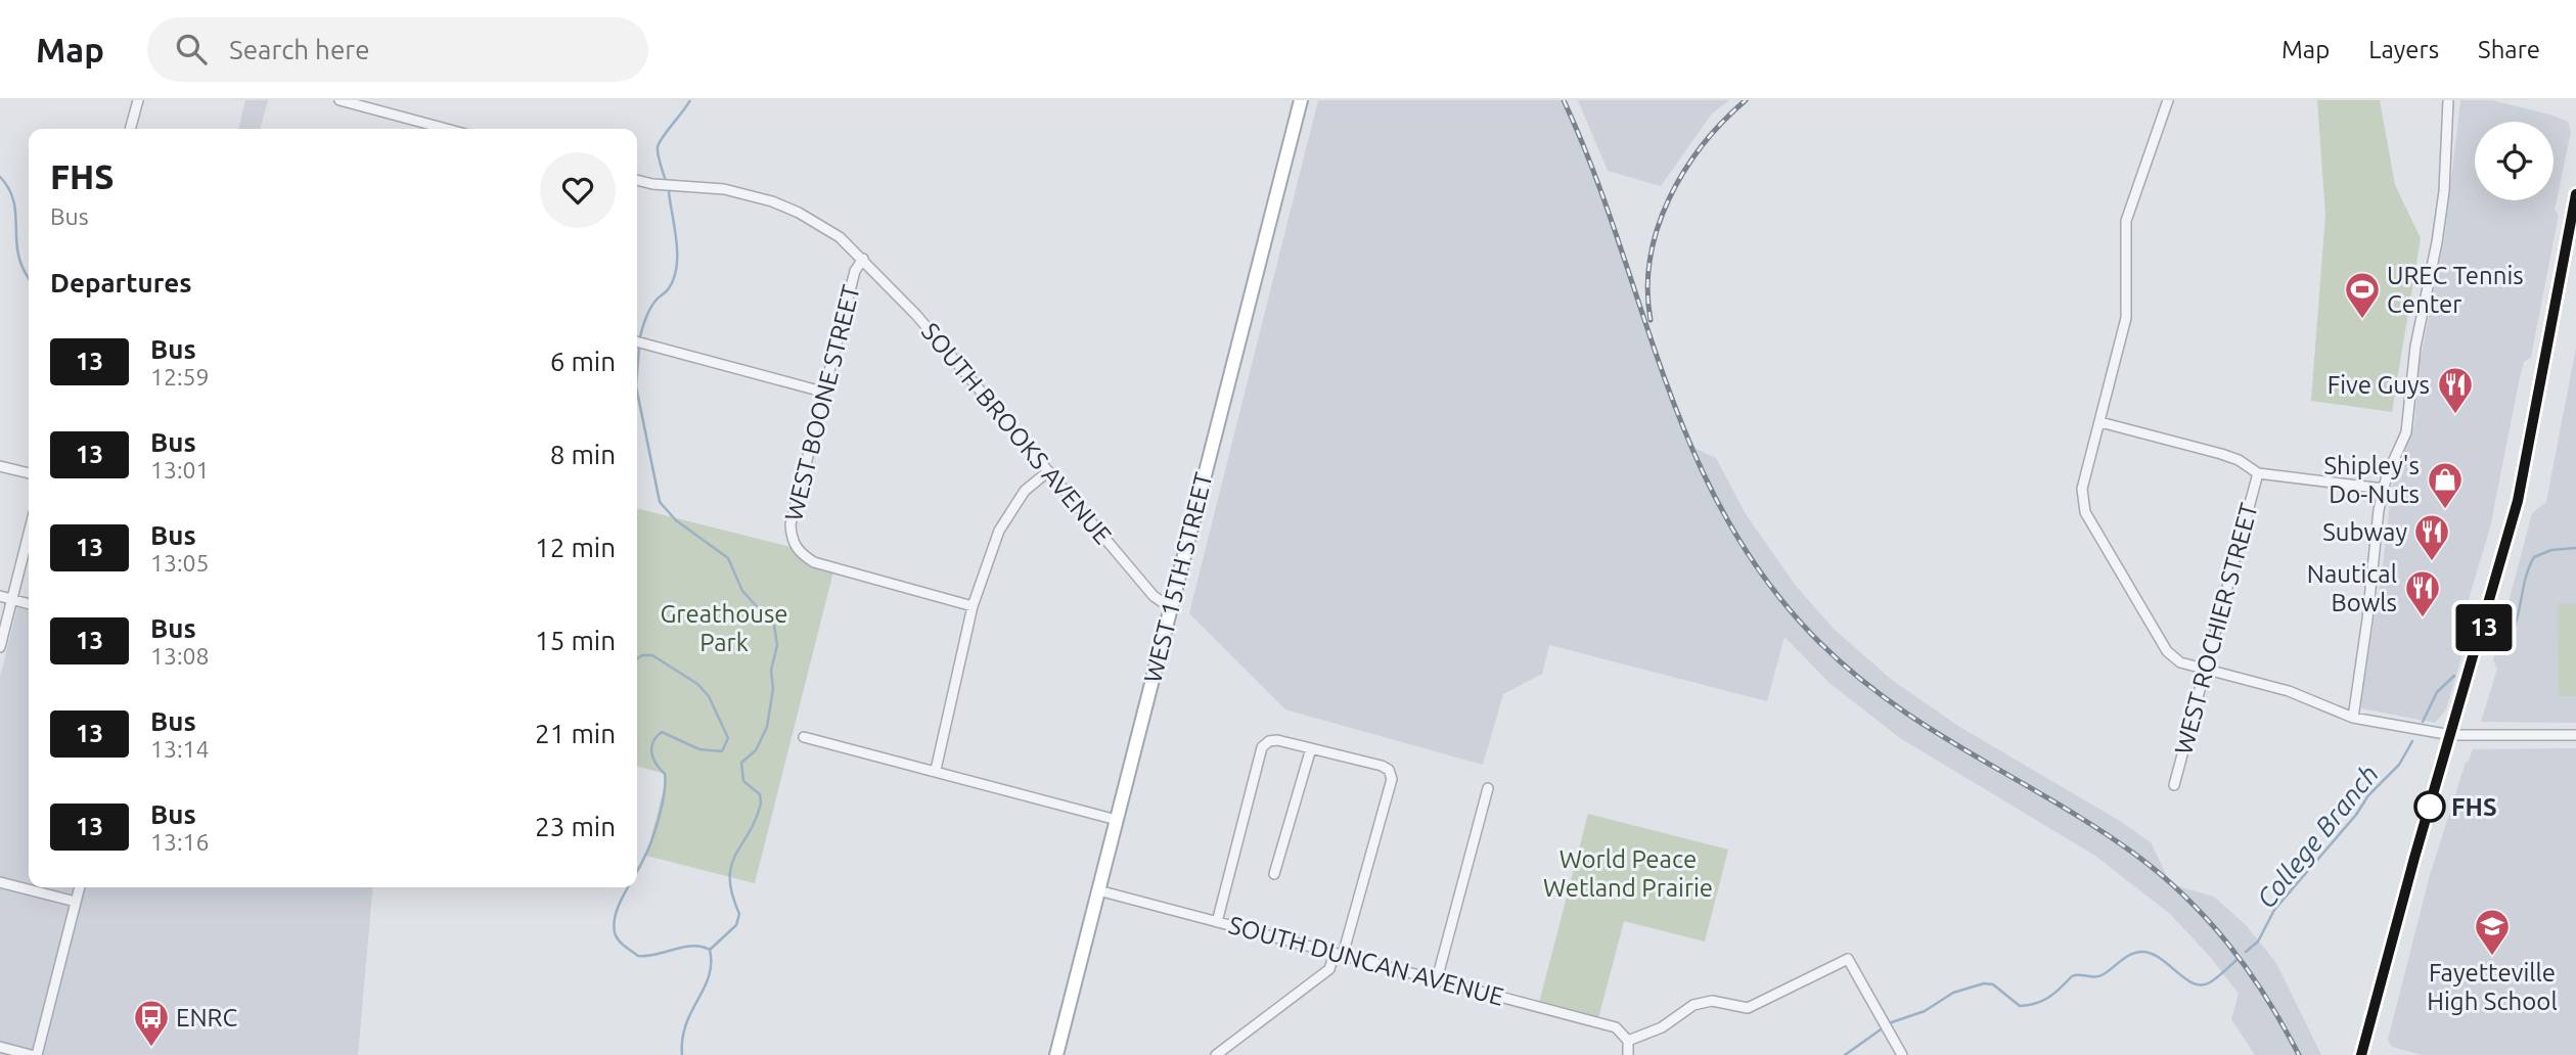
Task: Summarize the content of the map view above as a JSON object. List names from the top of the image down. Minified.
{"streets":{"main road":["WEST 15TH STREET"],"street":["WEST BOONE STREET","SOUTH BROOKS AVENUE","WEST ROCHIER STREET","SOUTH DUNCAN AVENUE"]},"crossings":[["WEST BOONE STREET","SOUTH BROOKS AVENUE"],["SOUTH BROOKS AVENUE","WEST 15TH STREET"],["WEST 15TH STREET","SOUTH DUNCAN AVENUE"]],"water":["College Branch"],"parks":["Greathouse Park","World Peace Wetland Prairie"],"places":{"sports":["UREC Tennis Center"],"restaurant":["Five Guys","Subway","Nautical Bowls"],"shop":["Shipley's Do-Nuts"],"other":["FHS"],"school or university":["Fayetteville High School"],"bus stop":["ENRC"]},"lines":["bus line 13"],"page":{"header":"Map","search":"Search here","nav":["Map","Layers","Share"],"on_map":"13","heading":[["FHS","Bus"],"Departures"],"list":[{"mark":"13","name":"Bus","note":"12:59","value":"6 min"},{"mark":"13","name":"Bus","note":"13:01","value":"8 min"},{"mark":"13","name":"Bus","note":"13:05","value":"12 min"},{"mark":"13","name":"Bus","note":"13:08","value":"15 min"},{"mark":"13","name":"Bus","note":"13:14","value":"21 min"},{"mark":"13","name":"Bus","note":"13:16","value":"23 min"}]}}
